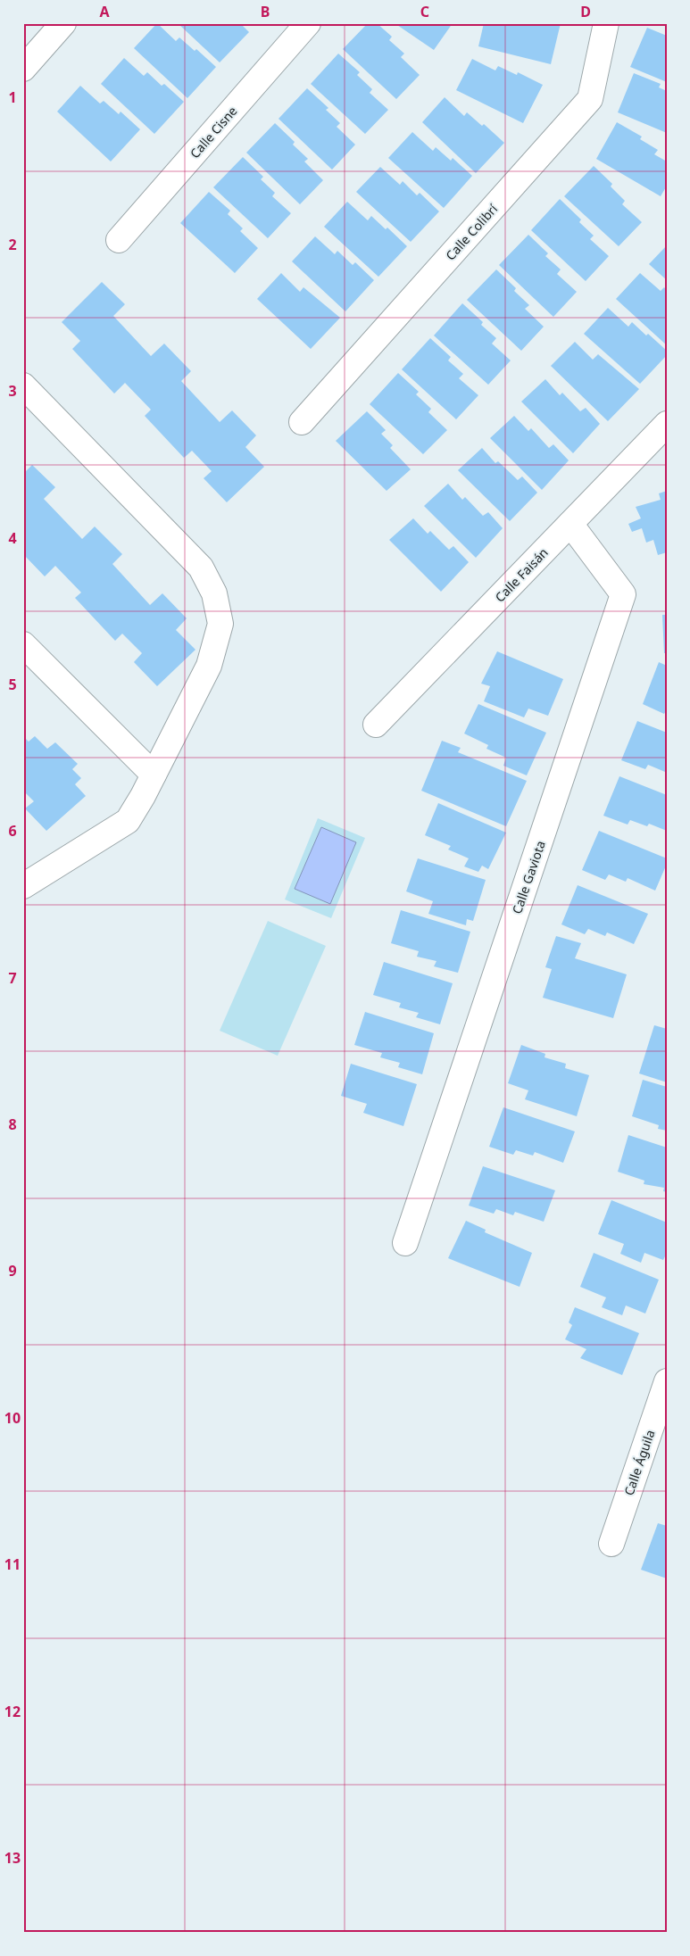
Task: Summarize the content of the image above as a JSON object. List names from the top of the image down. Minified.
{"streets":{"street":["Calle Cisne","Calle Colibrí","Calle Faisán","Calle Gaviota","Calle Águila"]},"crossings":[["Calle Faisán","Calle Gaviota"]],"grid":{"columns":["A","B","C","D"],"rows":["1","2","3","4","5","6","7","8","9","10","11","12","13"]}}
